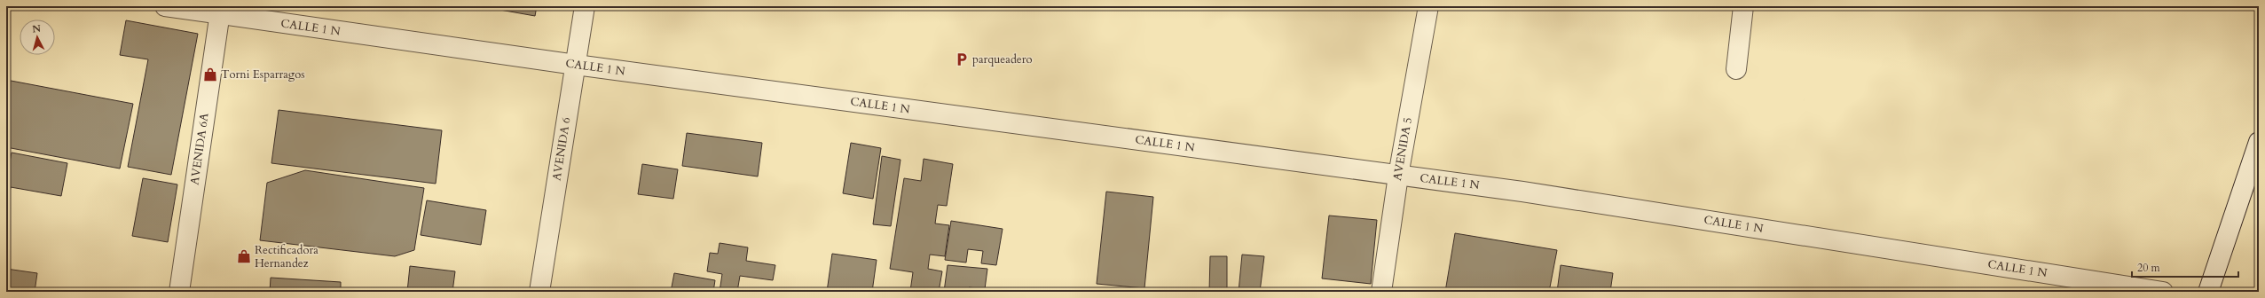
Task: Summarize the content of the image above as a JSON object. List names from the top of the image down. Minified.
{"streets":{"street":["CALLE 1 N","AVENIDA 6A","AVENIDA 6","AVENIDA 5"]},"crossings":[["CALLE 1 N","AVENIDA 6A"],["CALLE 1 N","AVENIDA 6"],["CALLE 1 N","AVENIDA 5"]],"places":{"parking":["parqueadero"],"shop":["Torni Esparragos","Rectificadora Hernandez"]},"scale_bar":"20 m","north":"top"}
